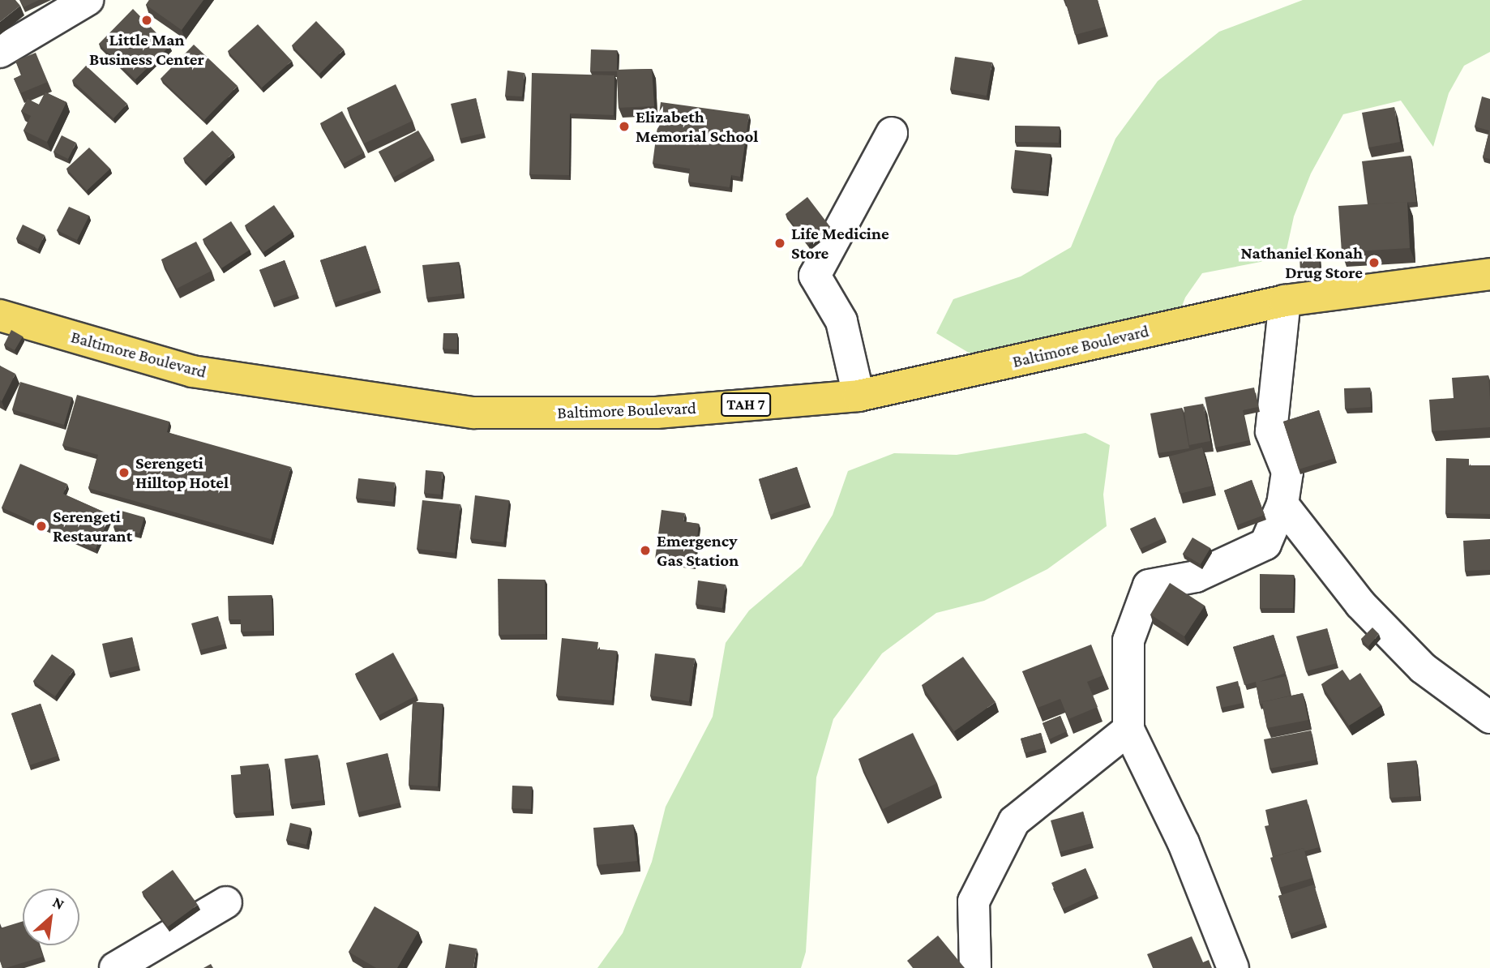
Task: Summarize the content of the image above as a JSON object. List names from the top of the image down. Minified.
{"streets":{"highway":["Baltimore Boulevard","TAH 7"]},"places":["Little Man Business Center","Elizabeth Memorial School","Life Medicine Store","Nathaniel Konah Drug Store","Serengeti Hilltop Hotel","Serengeti Restaurant","Emergency Gas Station"],"north":"top right"}
